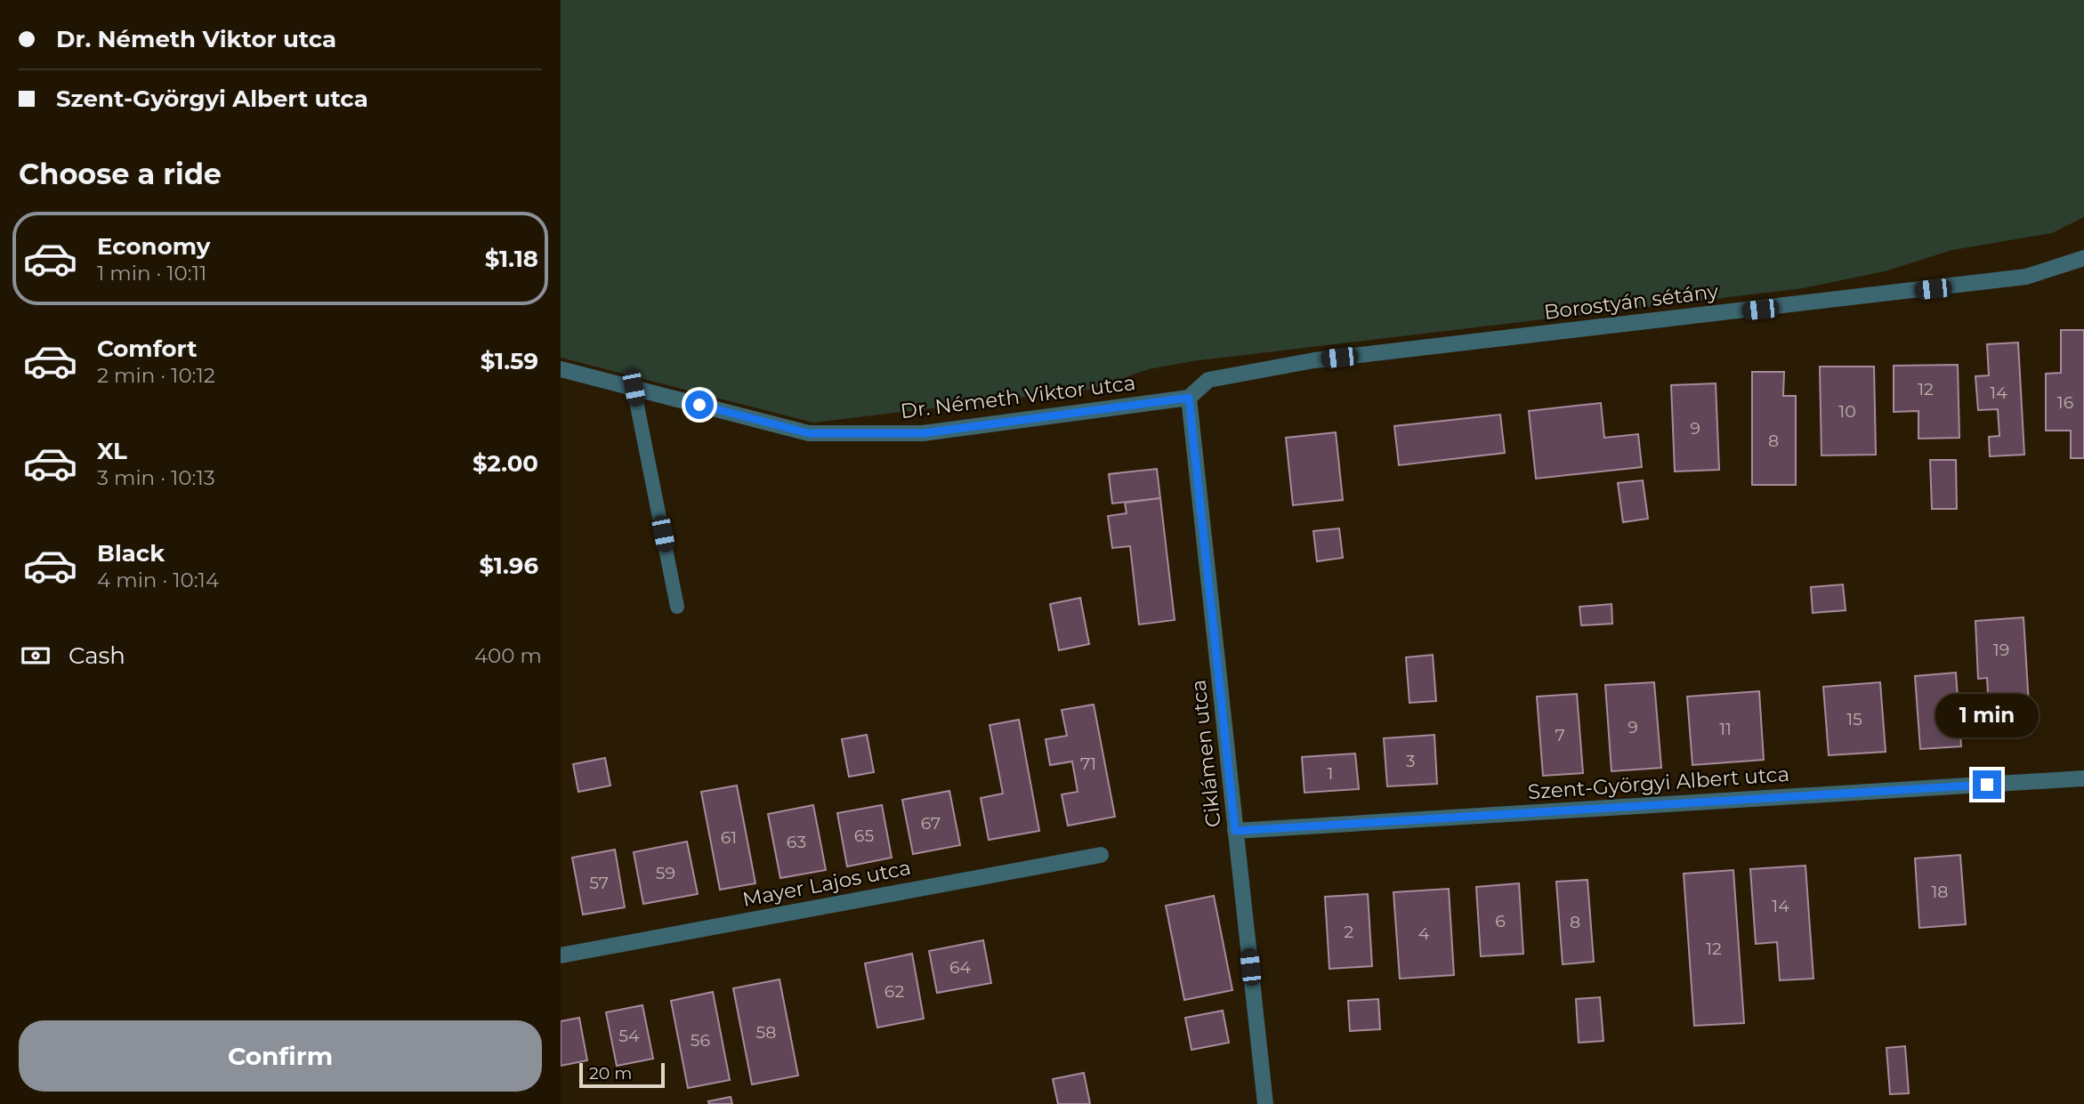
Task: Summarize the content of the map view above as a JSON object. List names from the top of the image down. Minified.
{"streets":{"street":["Borostyán sétány","Dr. Németh Viktor utca","Ciklámen utca","Szent-Györgyi Albert utca","Mayer Lajos utca"]},"crossings":[["Borostyán sétány","Dr. Németh Viktor utca"],["Borostyán sétány","Ciklámen utca"],["Dr. Németh Viktor utca","Ciklámen utca"],["Ciklámen utca","Szent-Györgyi Albert utca"]],"house_numbers":["12","14","16","10","9","8","19","15","9","11","7","3","71","1","67","65","61","63","59","57","18","14","6","8","2","4","12","64","62","58","54","56"],"scale_bar":"20 m","page":{"banner":["Dr. Németh Viktor utca","Szent-Györgyi Albert utca"],"heading":"Choose a ride","list":[{"name":"Economy","note":"1 min · 10:11","value":"$1.18"},{"name":"Comfort","note":"2 min · 10:12","value":"$1.59"},{"name":"XL","note":"3 min · 10:13","value":"$2.00"},{"name":"Black","note":"4 min · 10:14","value":"$1.96"}],"pay":["Cash","400 m"],"bubble":"1 min","buttons":"Confirm","scale":"20 m"}}
